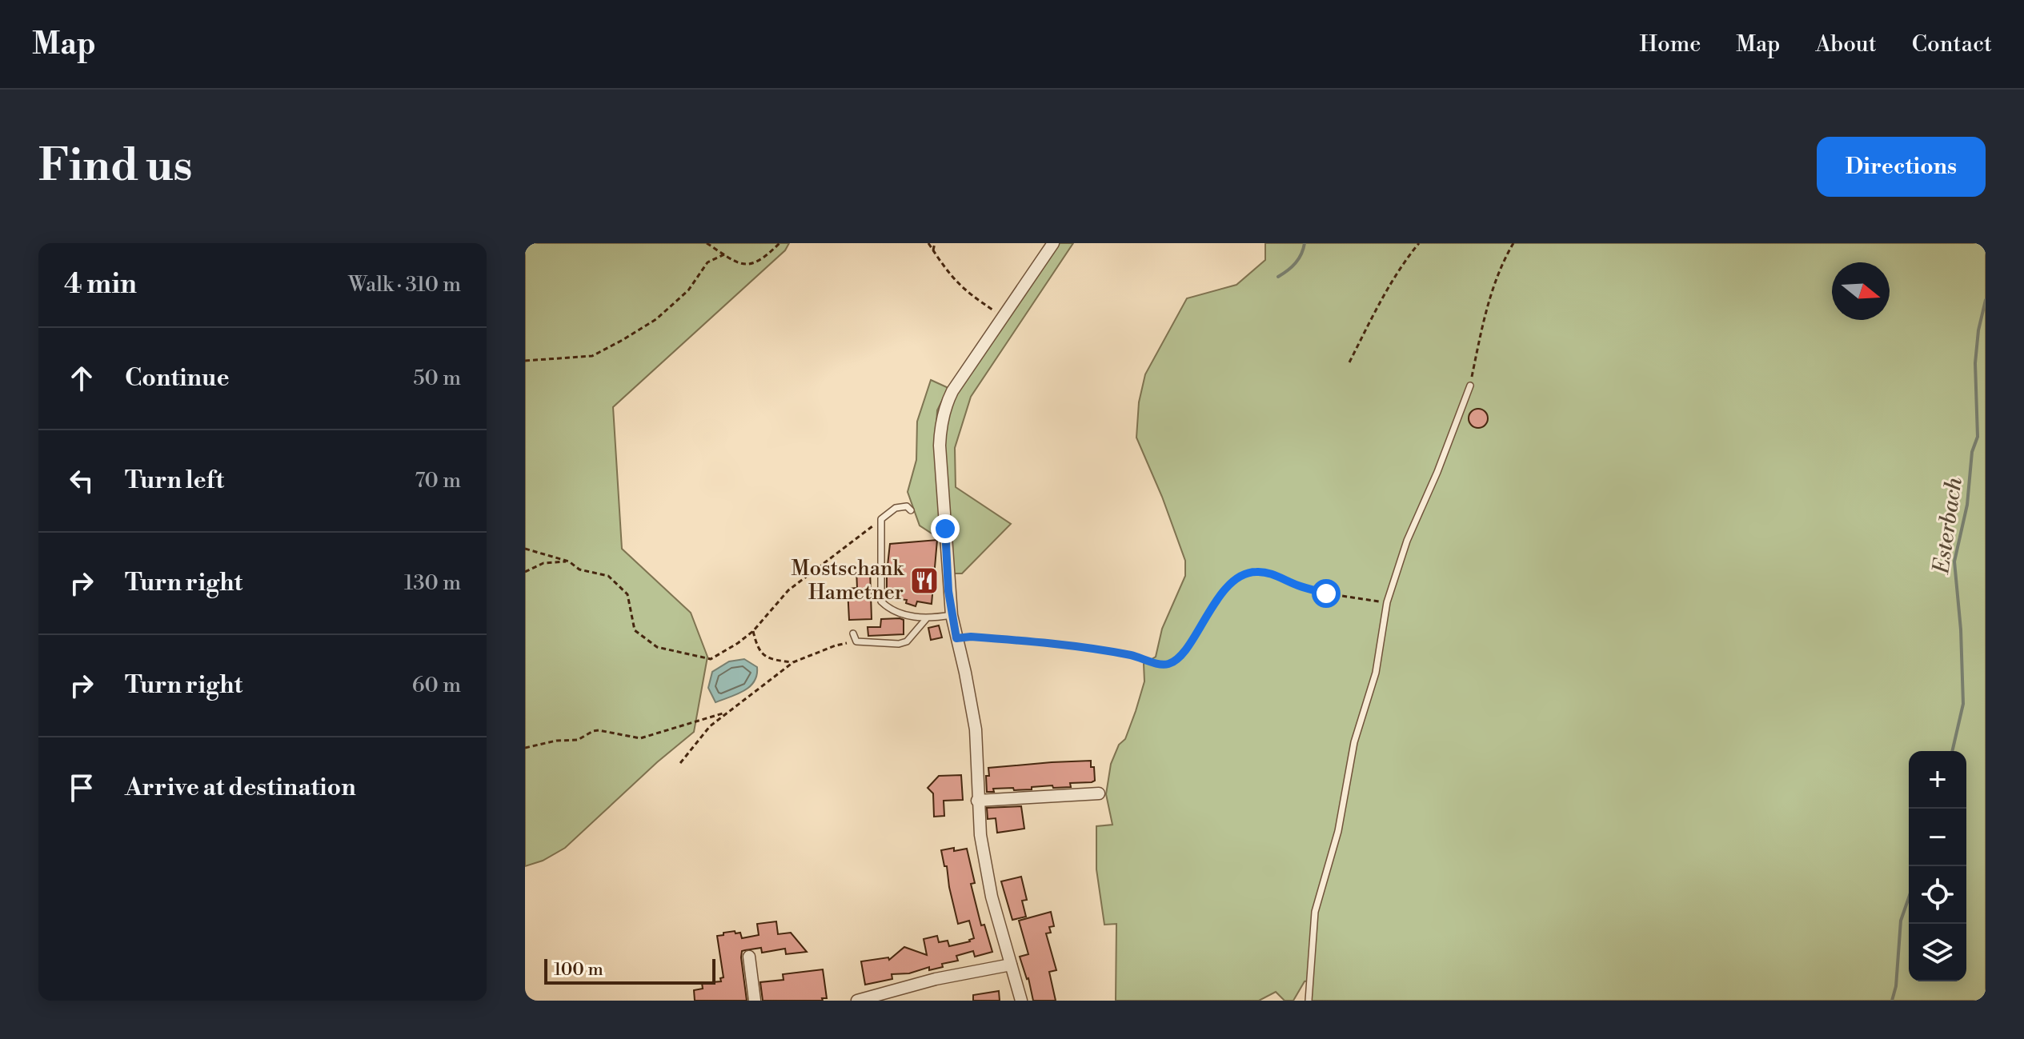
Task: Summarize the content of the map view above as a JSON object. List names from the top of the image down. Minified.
{"water":["Esterbach"],"places":{"restaurant":["Mostschank Hametner"]},"scale_bar":"100 m","north":"right","page":{"header":"Map","nav":["Home","Map","About","Contact"],"buttons":"Directions","title":"Find us","heading":["4 min","Walk · 310 m"],"list":[["Continue","50 m"],["Turn left","70 m"],["Turn right","130 m"],["Turn right","60 m"],"Arrive at destination"],"map_buttons":["+","−"],"scale":"100 m"}}
